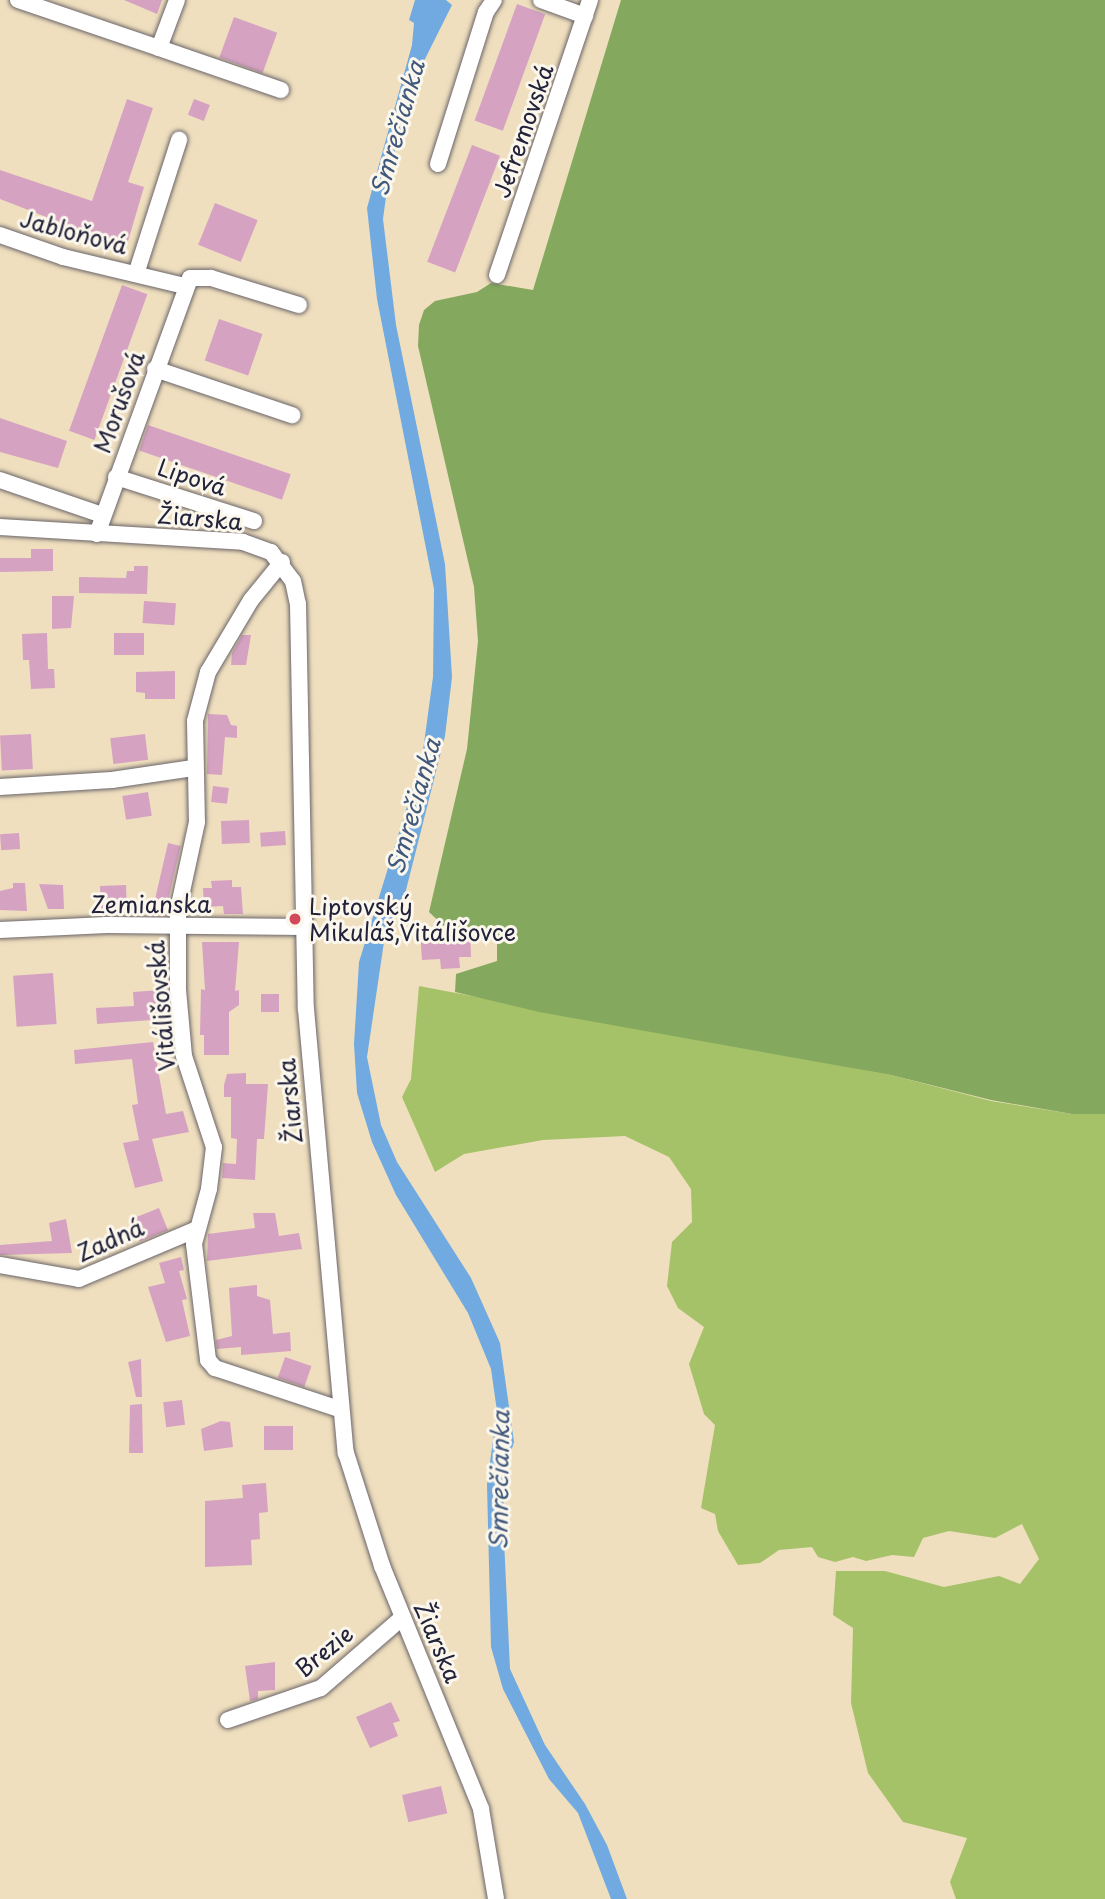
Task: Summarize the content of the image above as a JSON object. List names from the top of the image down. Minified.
{"streets":{"street":["Jefremovská","Jabloňová","Morušová","Lipová","Žiarska","Zemianska","Vitálišovská","Zadná","Brezie"]},"crossings":[["Jabloňová","Morušová"],["Morušová","Lipová"],["Morušová","Žiarska"],["Žiarska","Zemianska"],["Žiarska","Vitálišovská"],["Žiarska","Brezie"],["Zemianska","Vitálišovská"],["Vitálišovská","Zadná"]],"water":["Smrečianka"],"places":["Liptovský Mikuláš,Vitálišovce"]}
